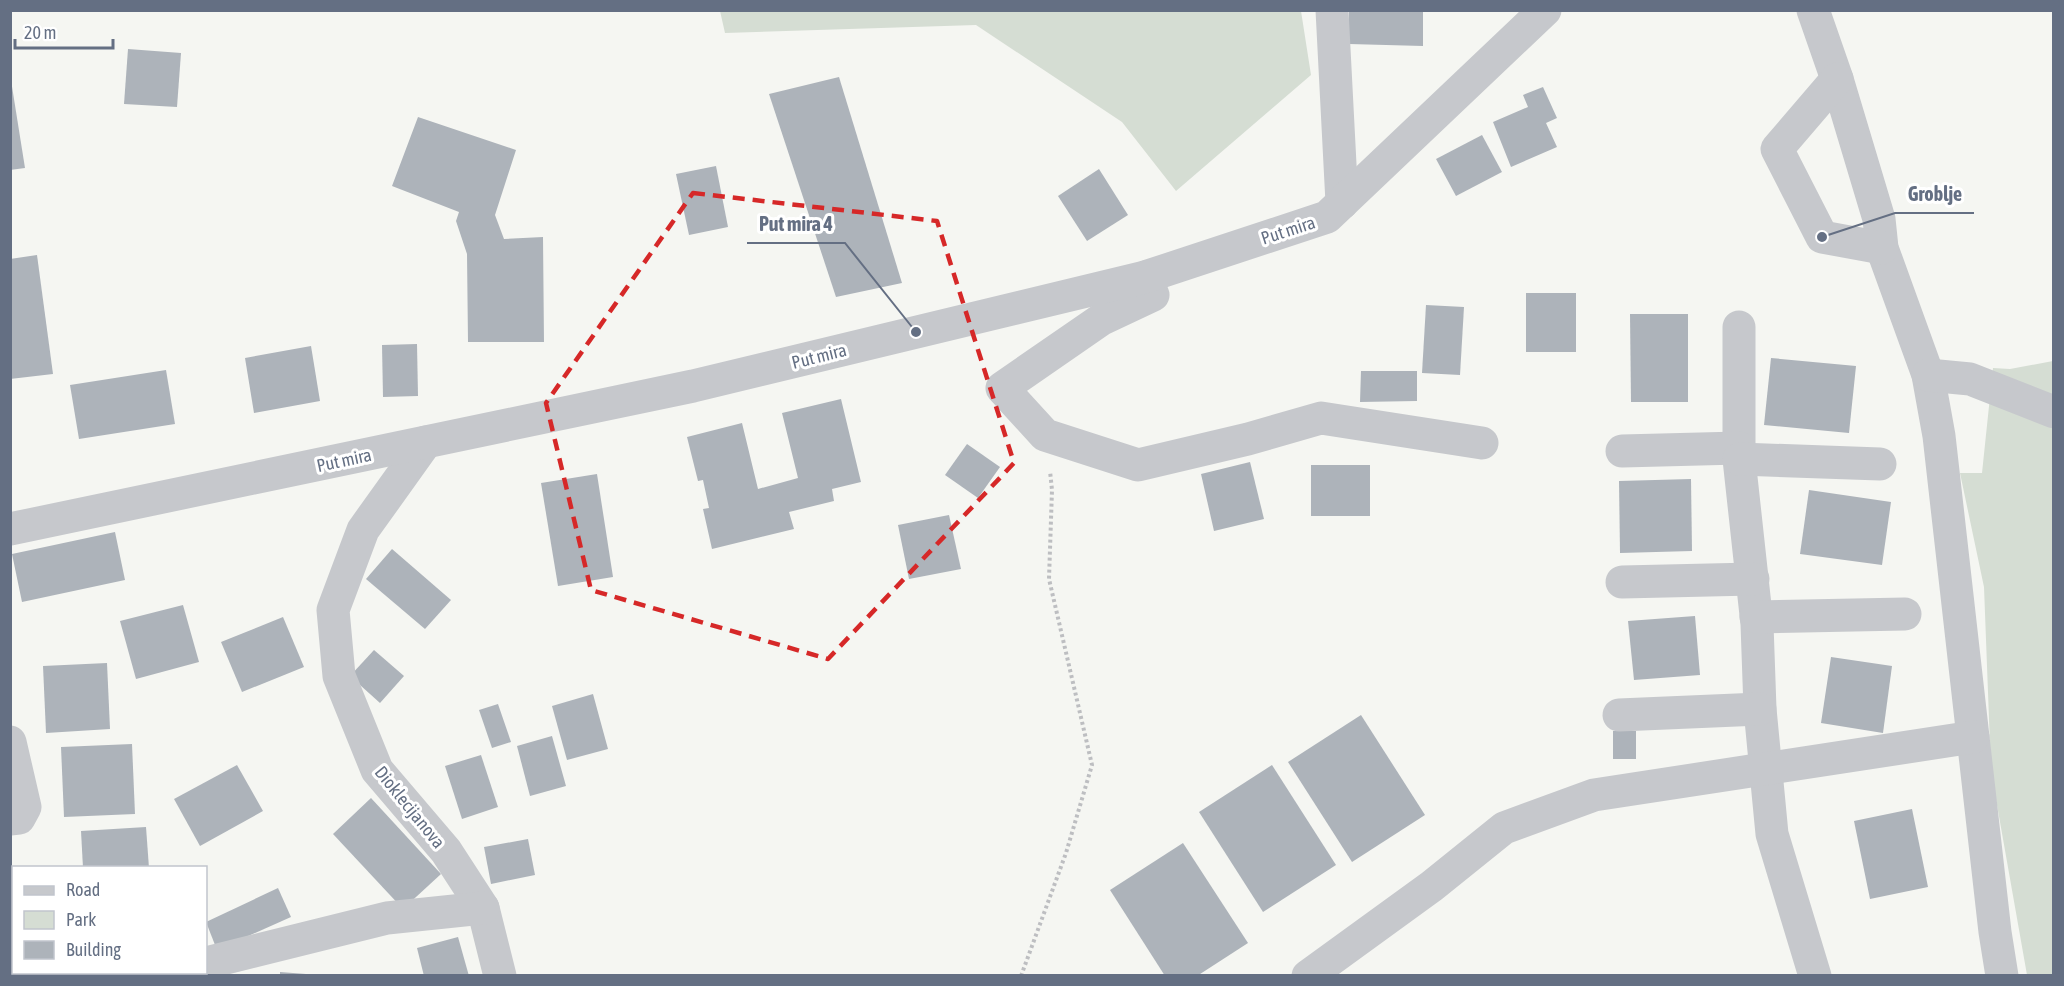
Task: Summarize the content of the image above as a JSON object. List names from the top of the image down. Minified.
{"streets":{"street":["Put mira","Dioklecijanova"]},"crossings":[["Put mira","Dioklecijanova"]],"places":["Groblje","Put mira 4"],"legend":["Road","Park","Building"],"scale_bar":"20 m"}
